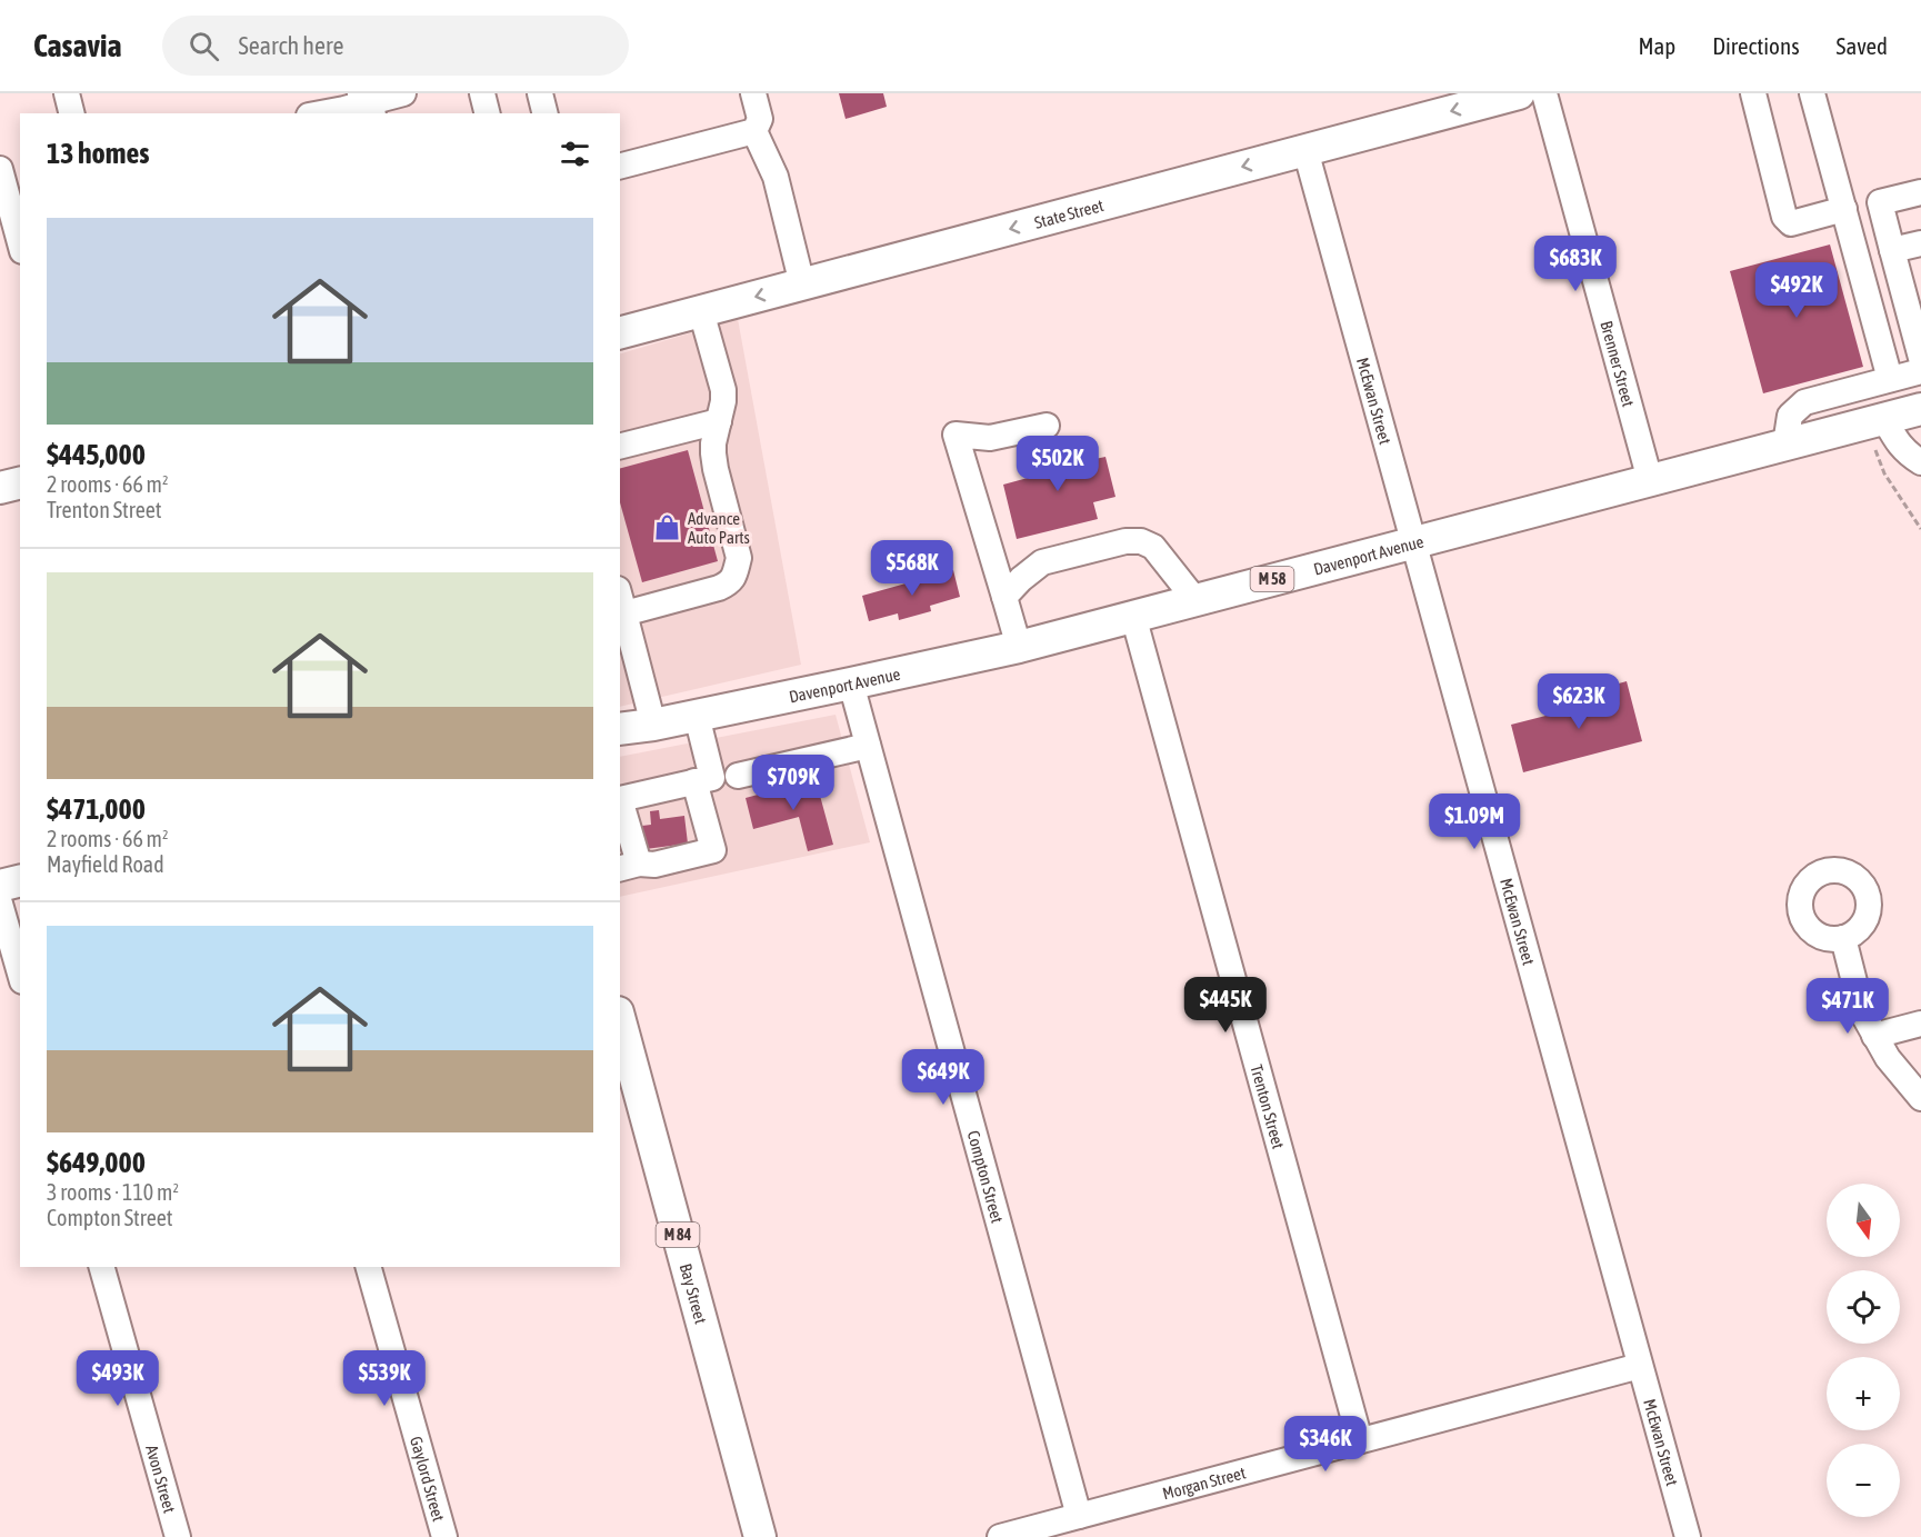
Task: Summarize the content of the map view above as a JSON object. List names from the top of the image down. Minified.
{"streets":{"main road":["State Street","Davenport Avenue","M 58","M 84","Bay Street"],"street":["Brenner Street","McEwan Street","Trenton Street","Compton Street","Avon Street","Gaylord Street","Morgan Street"]},"crossings":[["State Street","McEwan Street"],["Brenner Street","Davenport Avenue"],["McEwan Street","Davenport Avenue"],["McEwan Street","Morgan Street"],["Davenport Avenue","Trenton Street"],["Davenport Avenue","Compton Street"],["Trenton Street","Morgan Street"],["Compton Street","Morgan Street"]],"one_way":["State Street"],"places":{"shop":["Advance Auto Parts"]},"north":"bottom","page":{"header":"Casavia","search":"Search here","nav":["Map","Directions","Saved"],"heading":"13 homes","list":[{"name":"$445,000","note":"2 rooms · 66 m² · Trenton Street"},{"name":"$471,000","note":"2 rooms · 66 m² · Mayfield Road"},{"name":"$649,000","note":"3 rooms · 110 m² · Compton Street"}],"price":["$683K","$492K","$502K","$568K","$623K","$709K","$1.09M","$445K","$471K","$649K","$493K","$539K","$346K"],"map_buttons":["+","−"]}}
